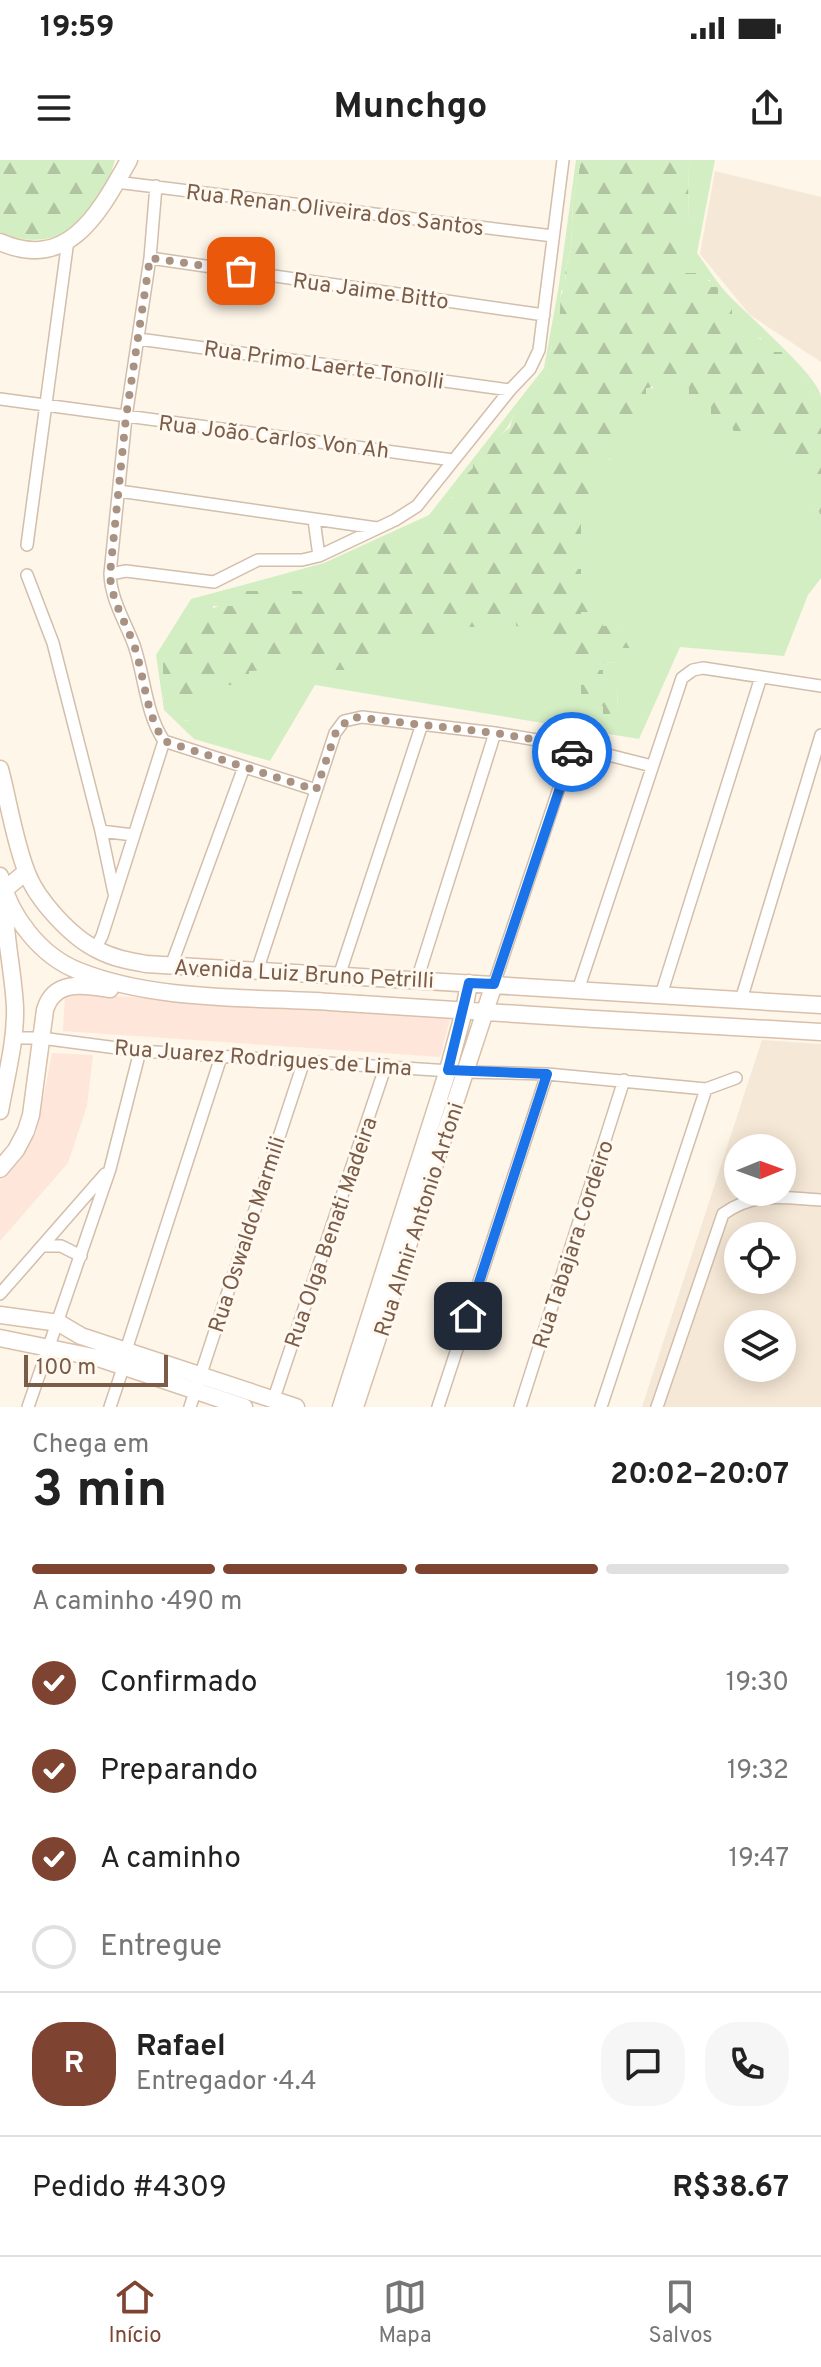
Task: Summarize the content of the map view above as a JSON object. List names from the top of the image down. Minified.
{"streets":{"main road":["Avenida Luiz Bruno Petrilli","Rua Almir Antonio Artoni"],"street":["Rua Renan Oliveira dos Santos","Rua Jaime Bitto","Rua Primo Laerte Tonolli","Rua João Carlos Von Ah","Rua Juarez Rodrigues de Lima","Rua Olga Benati Madeira","Rua Oswaldo Marmili","Rua Tabajara Cordeiro"]},"crossings":[["Avenida Luiz Bruno Petrilli","Rua Almir Antonio Artoni"],["Rua Juarez Rodrigues de Lima","Rua Almir Antonio Artoni"],["Rua Juarez Rodrigues de Lima","Rua Olga Benati Madeira"],["Rua Juarez Rodrigues de Lima","Rua Oswaldo Marmili"],["Rua Juarez Rodrigues de Lima","Rua Tabajara Cordeiro"]],"scale_bar":"100 m","north":"right","page":{"status":"19:59","header":"Munchgo","scale":"100 m","heading":["3 min","Chega em","20:02–20:07"],"panel":["Rafael","Entregador · 4.4","Pedido #4309","R$38.67"],"bar":"A caminho · 490 m","list":[["Confirmado","19:30"],["Preparando","19:32"],["A caminho","19:47"],"Entregue"],"round":"R","tabs":["Início","Mapa","Salvos"]}}
